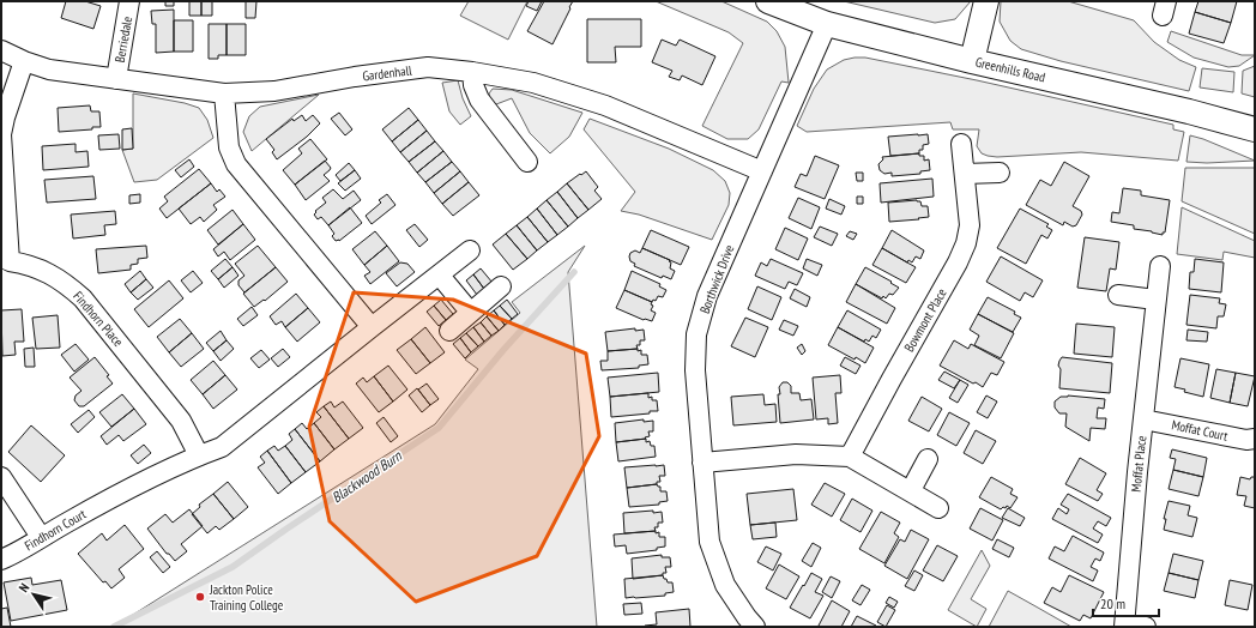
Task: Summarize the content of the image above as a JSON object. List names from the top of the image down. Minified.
{"streets":{"street":["Berriedale","Greenhills Road","Gardenhall","Borthwick Drive","Findhorn Place","Bowmont Place","Moffat Court","Moffat Place","Findhorn Court"]},"crossings":[["Berriedale","Gardenhall"],["Greenhills Road","Borthwick Drive"],["Gardenhall","Borthwick Drive"],["Gardenhall","Findhorn Place"],["Findhorn Place","Findhorn Court"],["Moffat Court","Moffat Place"]],"water":["Blackwood Burn"],"places":["Jackton Police Training College"],"scale_bar":"20 m","north":"top left"}
